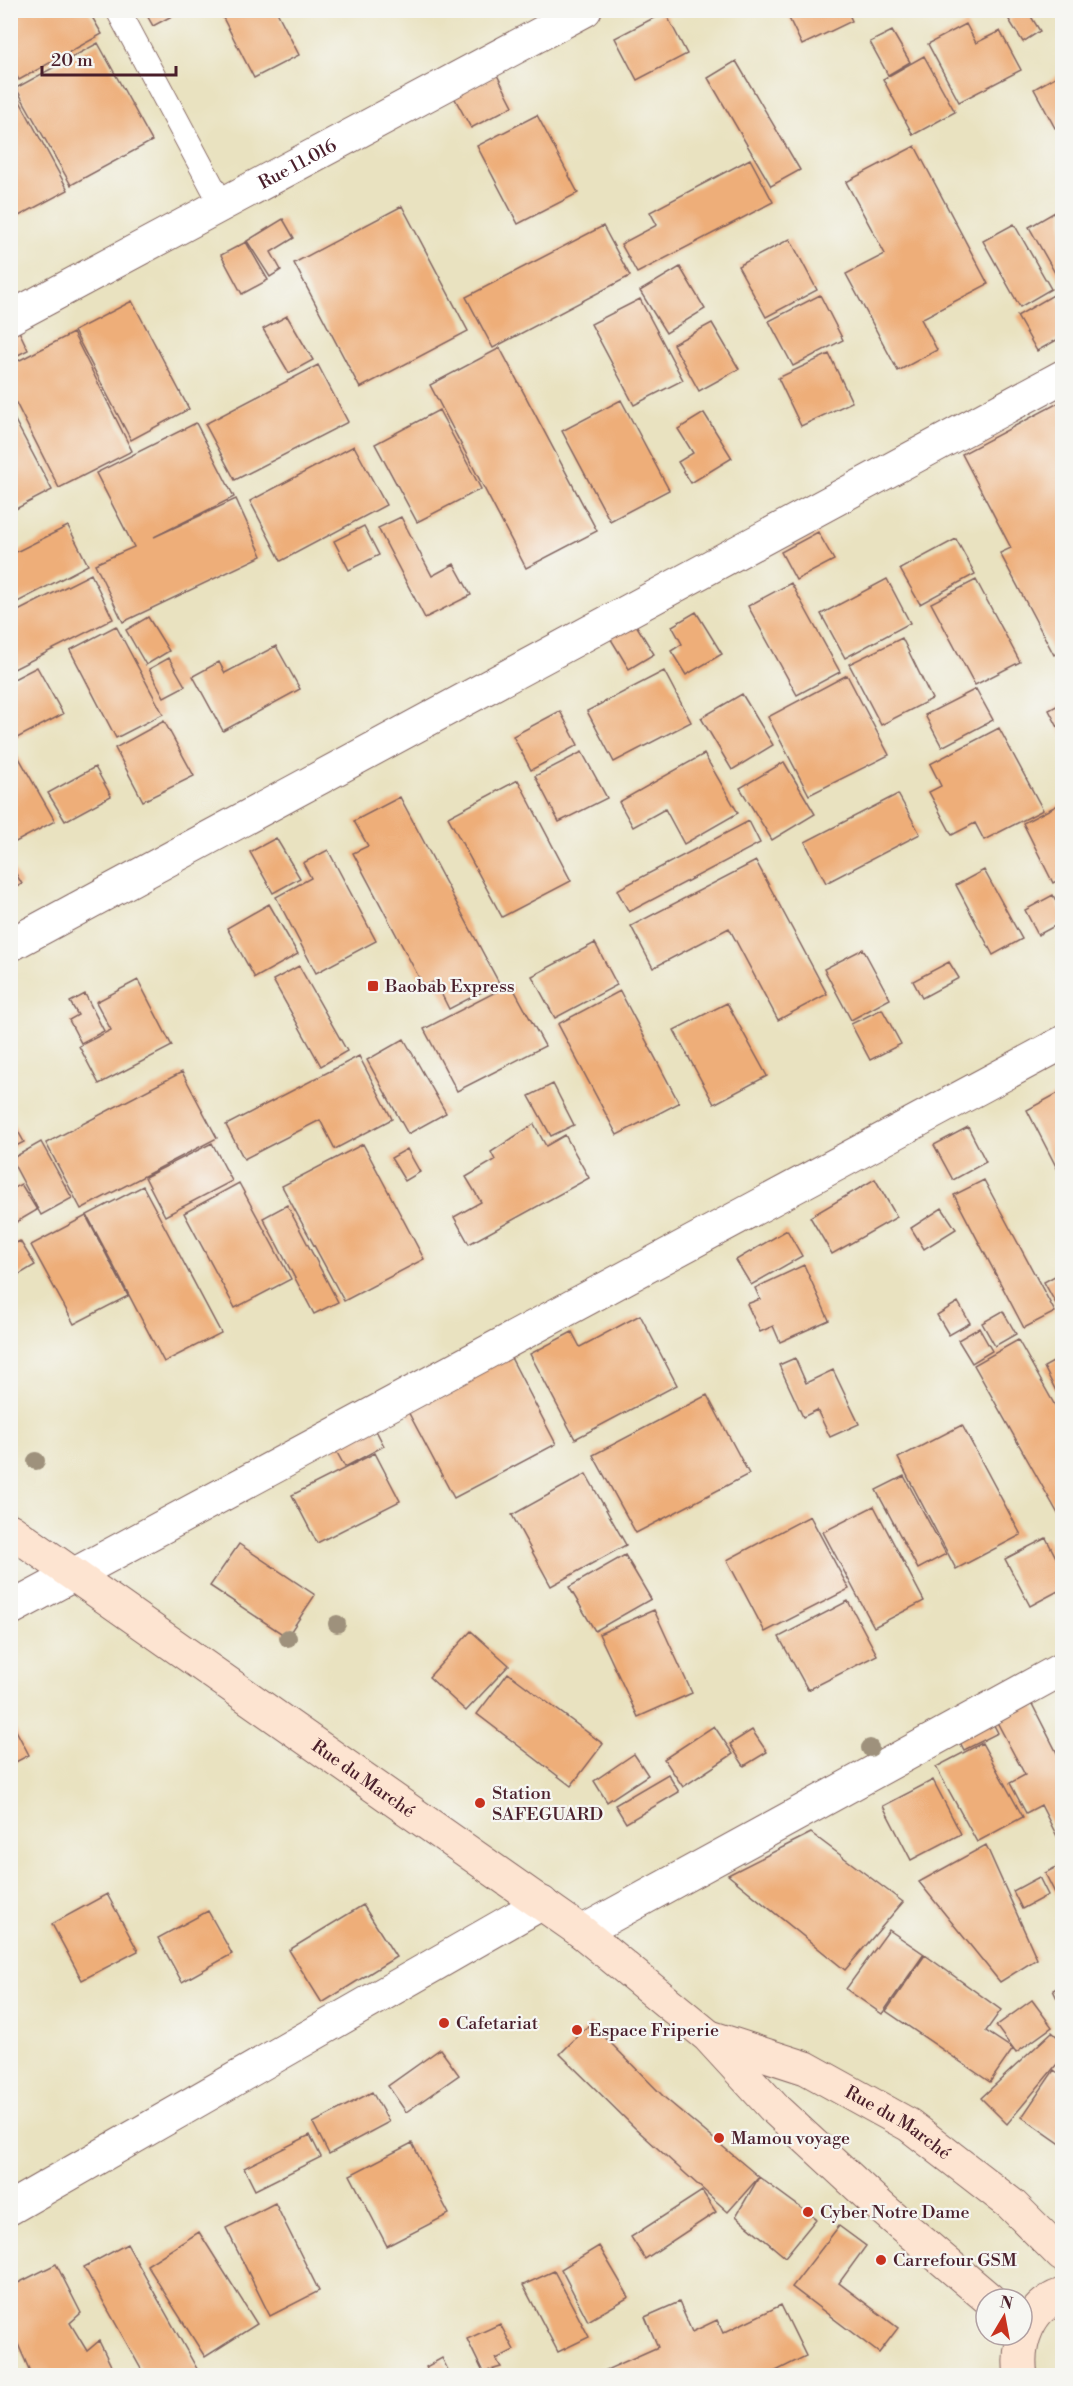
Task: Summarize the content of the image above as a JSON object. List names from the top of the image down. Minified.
{"streets":{"main road":["Rue du Marché"],"street":["Rue 11.016"]},"places":{"transit":["Baobab Express"],"other":["Station SAFEGUARD","Cafetariat","Espace Friperie","Mamou voyage","Cyber Notre Dame","Carrefour GSM"]},"scale_bar":"20 m","north":"top"}
